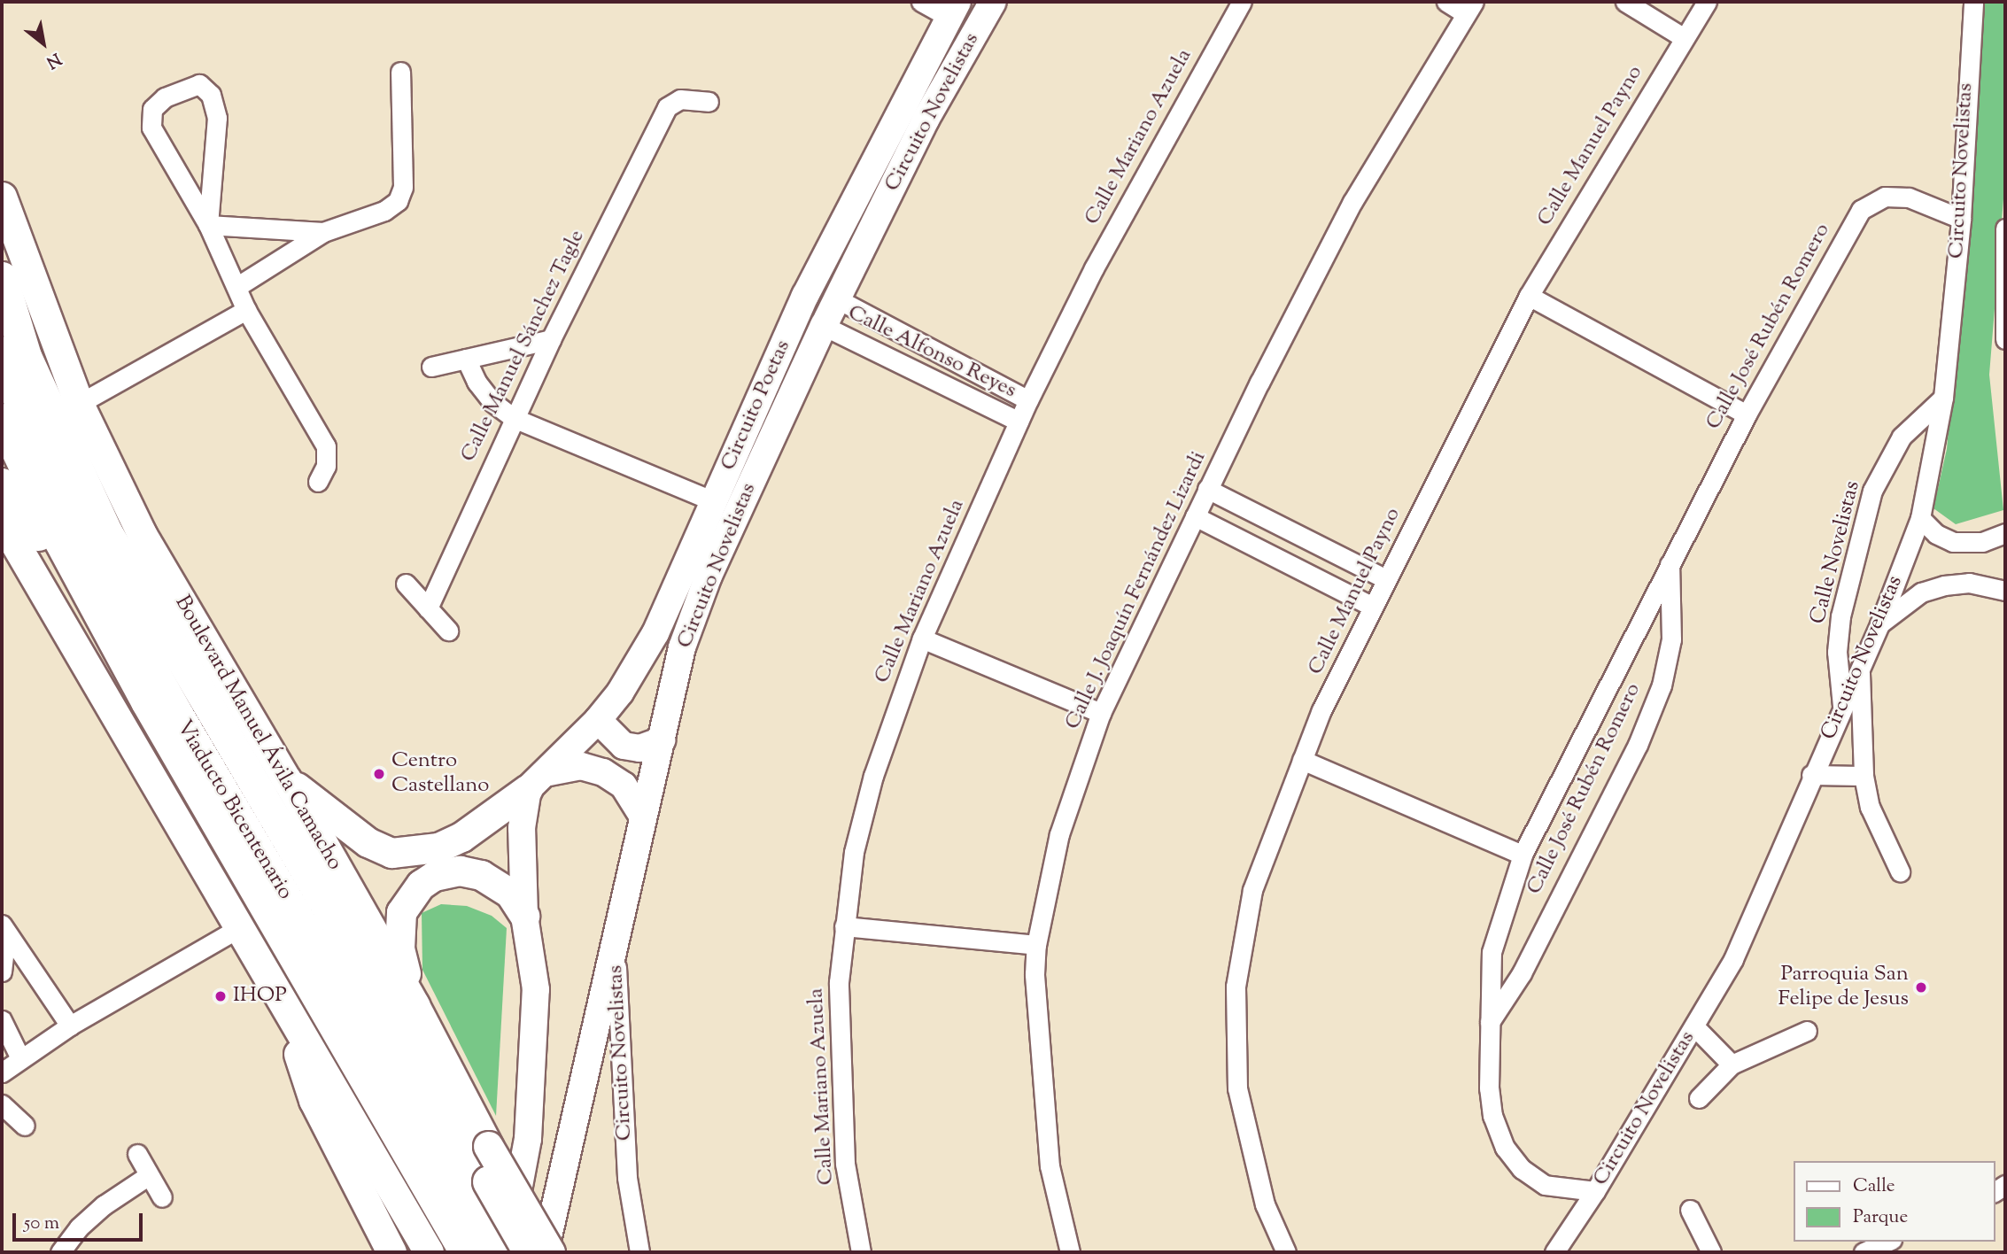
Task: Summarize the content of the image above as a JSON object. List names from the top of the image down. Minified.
{"streets":{"highway":["Boulevard Manuel Ávila Camacho","Viaducto Bicentenario"],"main road":["Circuito Novelistas","Circuito Poetas"],"street":["Calle Mariano Azuela","Calle Manuel Payno","Calle José Rubén Romero","Calle Manuel Sánchez Tagle","Calle Alfonso Reyes","Calle Novelistas","Calle J. Joaquín Fernández Lizardi"]},"crossings":[["Circuito Novelistas","Calle José Rubén Romero"],["Circuito Novelistas","Calle Alfonso Reyes"],["Circuito Novelistas","Calle Novelistas"],["Calle Mariano Azuela","Calle Alfonso Reyes"]],"places":["Centro Castellano","Parroquia San Felipe de Jesus","IHOP"],"legend":["Calle","Parque"],"scale_bar":"50 m","north":"bottom right"}
